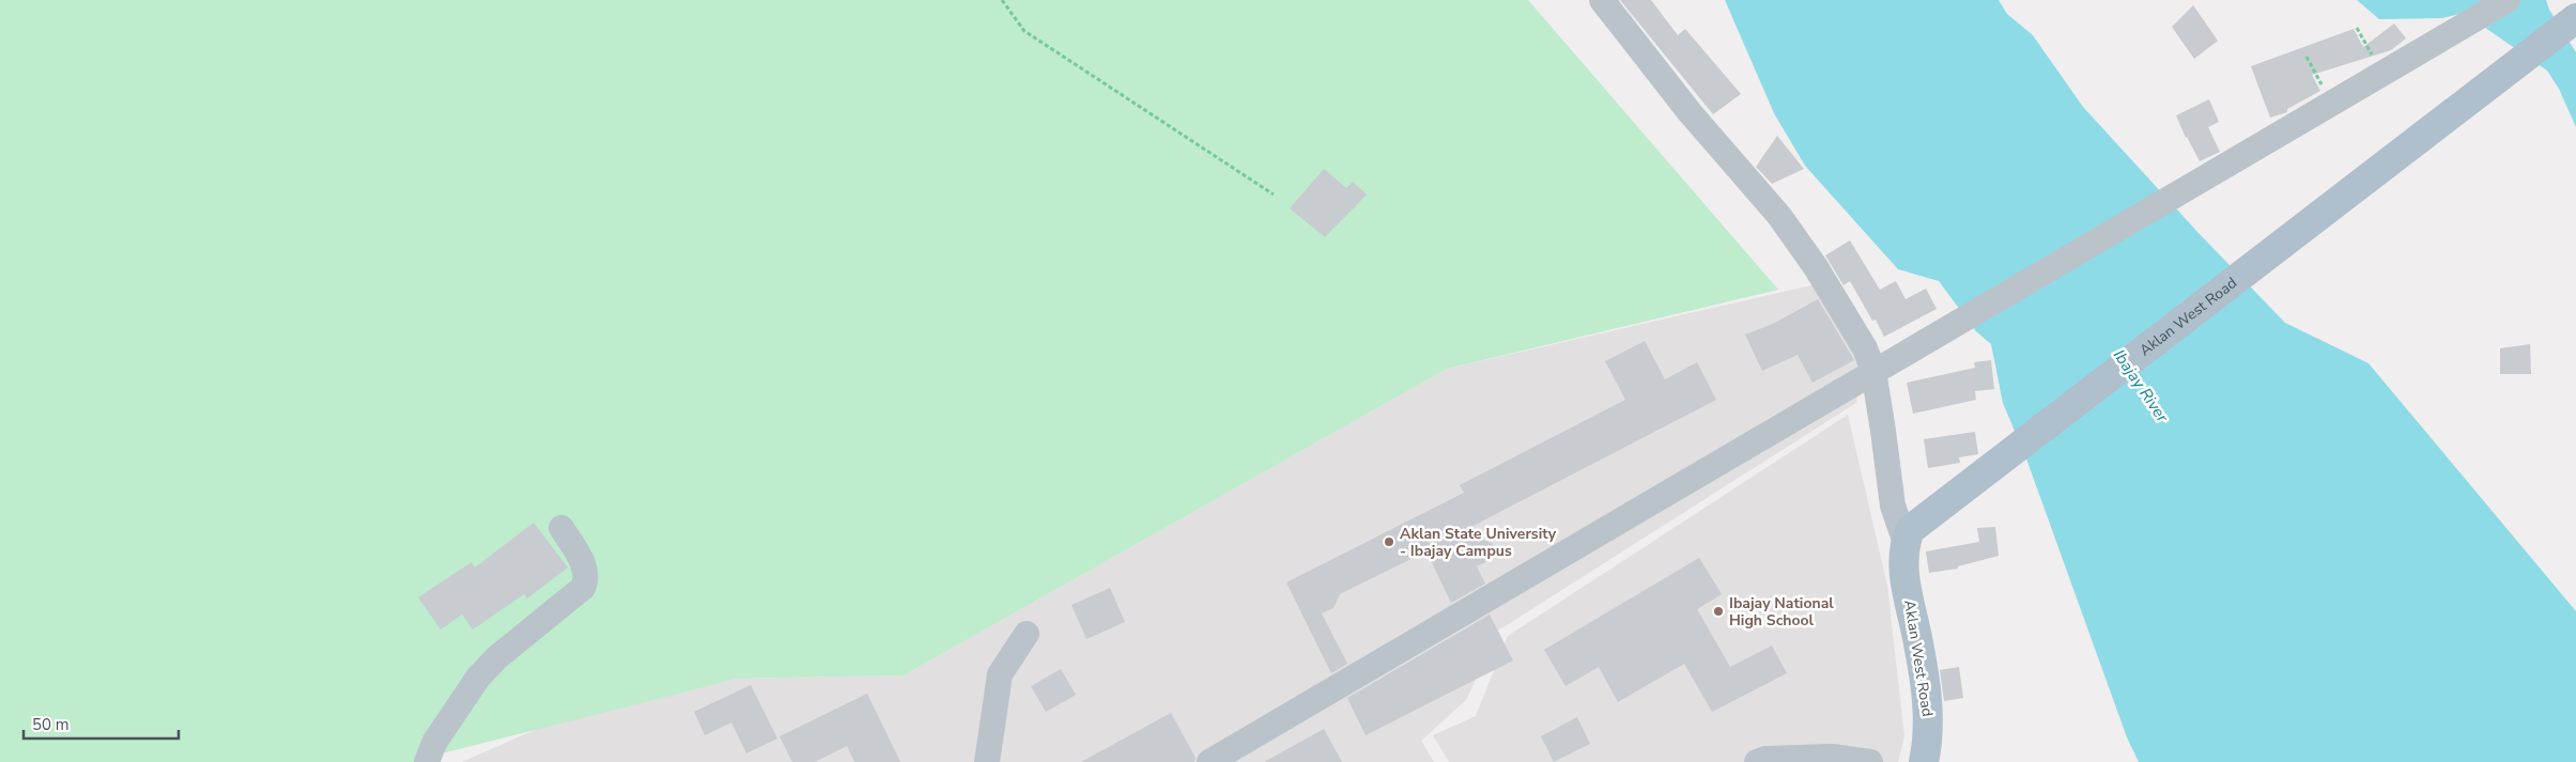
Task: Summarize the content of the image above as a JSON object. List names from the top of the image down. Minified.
{"streets":{"main road":["Aklan West Road"]},"water":["Ibajay River"],"places":["Aklan State University - Ibajay Campus","Ibajay National High School"],"scale_bar":"50 m"}
